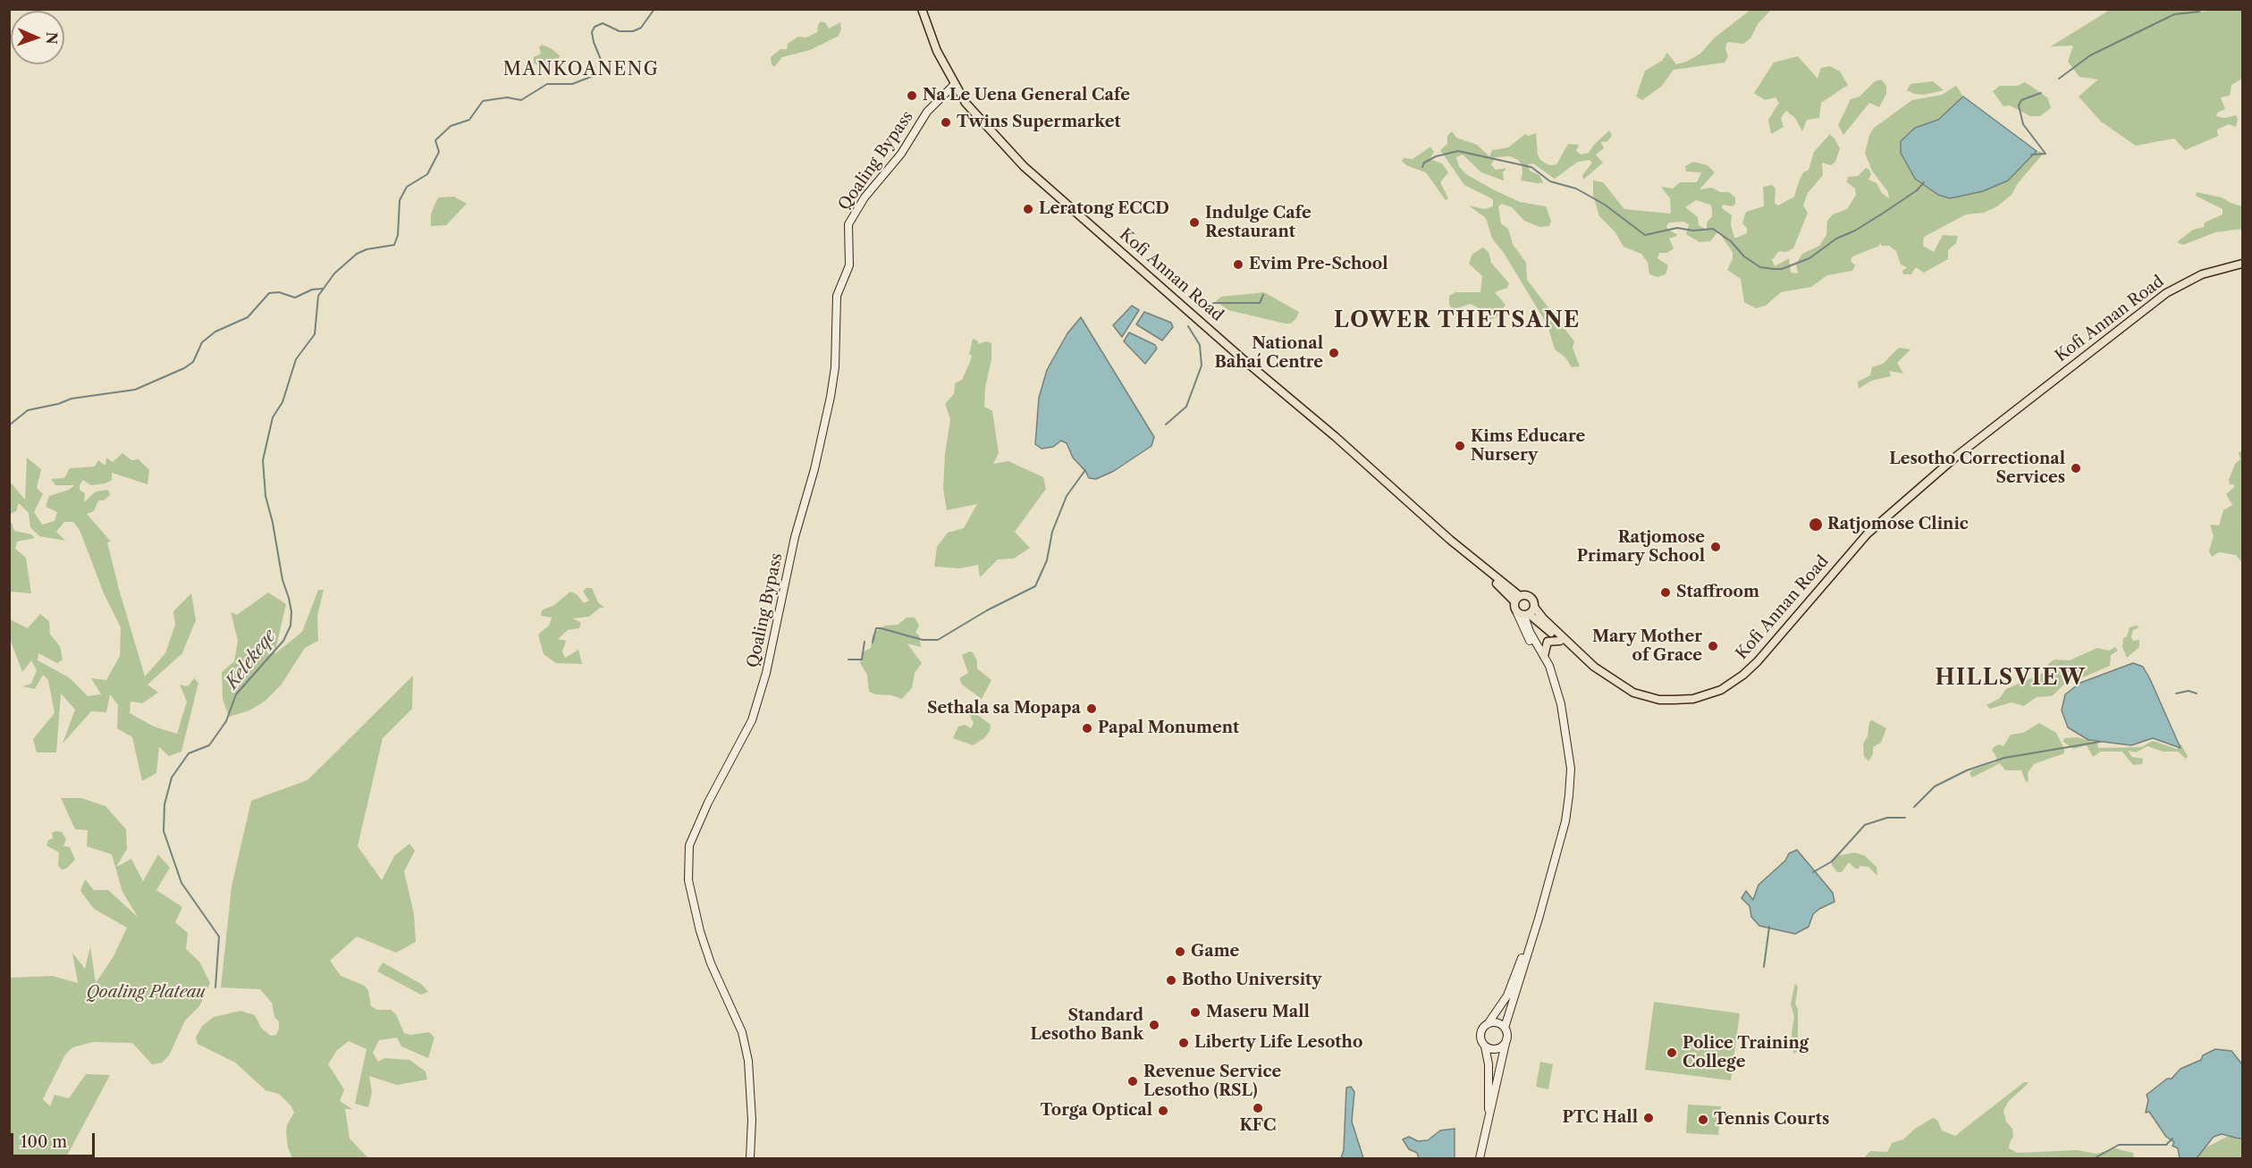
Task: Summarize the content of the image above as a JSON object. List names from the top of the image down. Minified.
{"streets":{"main road":["Qoaling Bypass","Kofi Annan Road"]},"crossings":[["Qoaling Bypass","Kofi Annan Road"]],"districts":["MANKOANENG","LOWER THETSANE","HILLSVIEW"],"water":["Kelekeqe"],"parks":["Qoaling Plateau"],"places":["Na Le Uena General Cafe","Twins Supermarket","Leratong ECCD","Indulge Cafe Restaurant","Evim Pre-School","National Bahaí Centre","Kims Educare Nursery","Lesotho Correctional Services","Ratjomose Clinic","Ratjomose Primary School","Staffroom","Mary Mother of Grace","Sethala sa Mopapa","Papal Monument","Game","Botho University","Maseru Mall","Standard Lesotho Bank","Liberty Life Lesotho","Police Training College","Revenue Service Lesotho (RSL)","KFC","Torga Optical","PTC Hall","Tennis Courts"],"scale_bar":"100 m","north":"right"}
